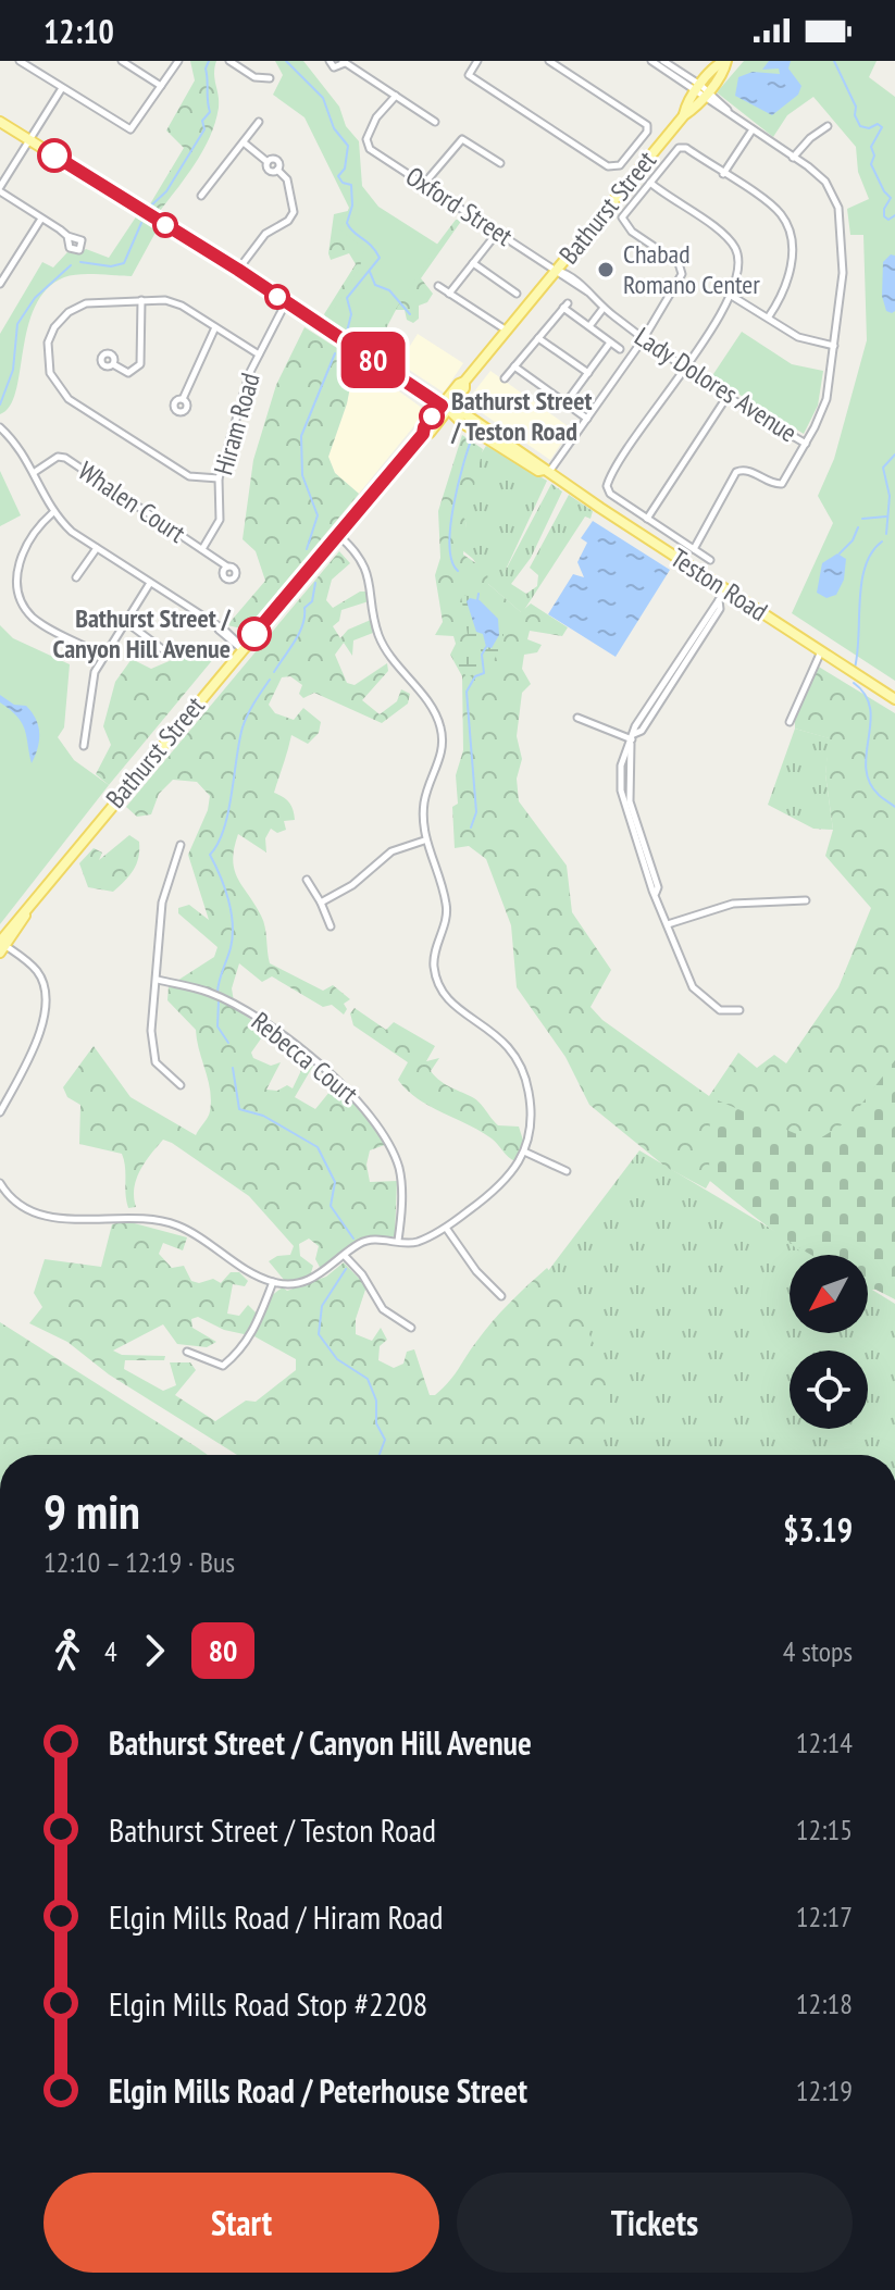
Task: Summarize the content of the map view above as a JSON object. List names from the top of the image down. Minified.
{"streets":{"main road":["Bathurst Street","Teston Road"],"street":["Oxford Street","Lady Dolores Avenue","Hiram Road","Whalen Court","Rebecca Court"]},"crossings":[["Oxford Street","Bathurst Street"],["Oxford Street","Lady Dolores Avenue"],["Bathurst Street","Lady Dolores Avenue"],["Bathurst Street","Teston Road"],["Hiram Road","Whalen Court"],["Hiram Road","Teston Road"]],"places":["Chabad Romano Center","Bathurst Street / Teston Road","Bathurst Street / Canyon Hill Avenue"],"lines":["bus line 80"],"north":"bottom left","page":{"status":"12:10","on_map":"80","heading":["9 min","12:10 – 12:19 · Bus","$3.19"],"legs":["4","80","4 stops"],"list":[{"name":"Bathurst Street / Canyon Hill Avenue","value":"12:14"},{"name":"Bathurst Street / Teston Road","value":"12:15"},{"name":"Elgin Mills Road / Hiram Road","value":"12:17"},{"name":"Elgin Mills Road Stop #2208","value":"12:18"},{"name":"Elgin Mills Road / Peterhouse Street","value":"12:19"}],"buttons":["Start","Tickets"]}}
